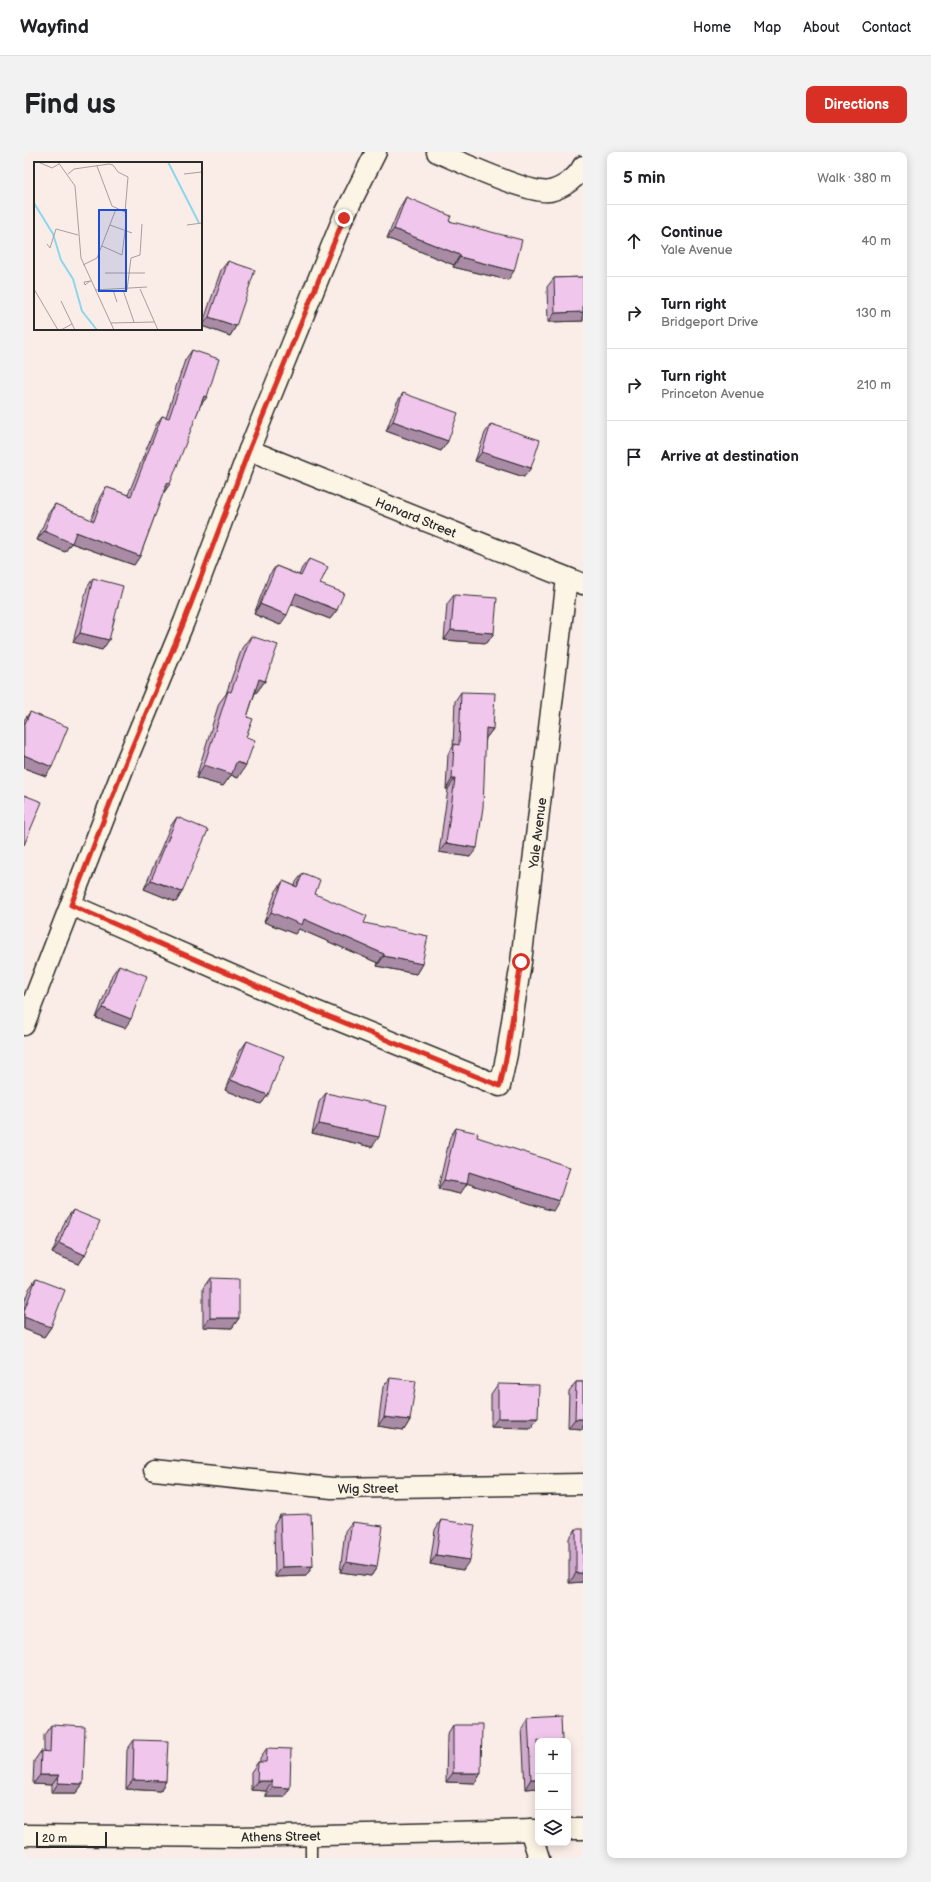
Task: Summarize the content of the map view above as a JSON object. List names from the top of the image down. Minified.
{"streets":{"street":["Harvard Street","Yale Avenue","Wig Street","Athens Street"]},"crossings":[["Harvard Street","Yale Avenue"]],"scale_bar":"20 m","page":{"header":"Wayfind","nav":["Home","Map","About","Contact"],"buttons":"Directions","title":"Find us","heading":["5 min","Walk · 380 m"],"list":[["Continue","Yale Avenue","40 m"],["Turn right","Bridgeport Drive","130 m"],["Turn right","Princeton Avenue","210 m"],"Arrive at destination"],"map_buttons":["+","−"],"scale":"20 m"}}
